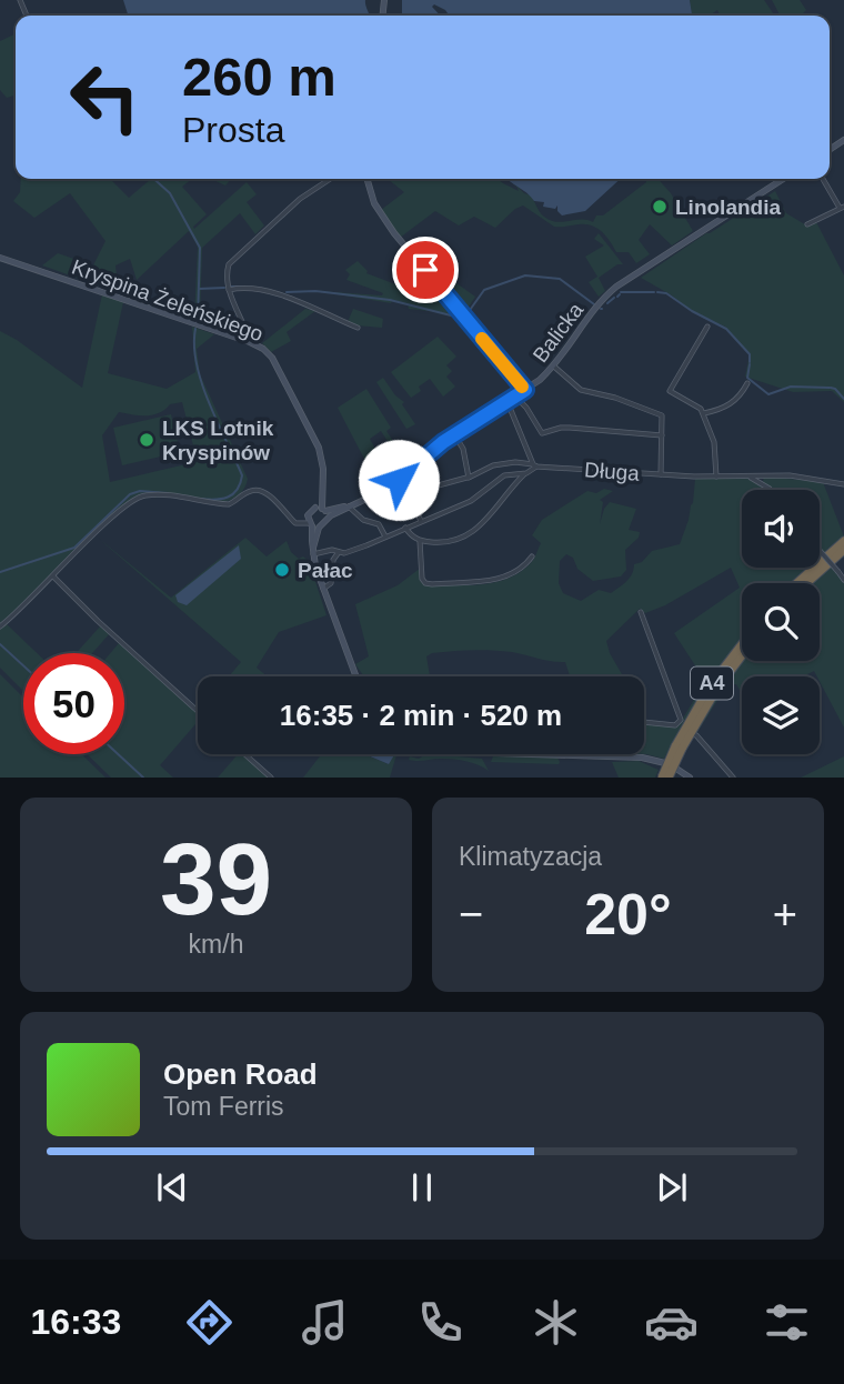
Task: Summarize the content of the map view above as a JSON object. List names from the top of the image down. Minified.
{"streets":{"highway":["A4"],"main road":["Kryspina Żeleńskiego","Balicka"],"street":["Długa"]},"crossings":[["Kryspina Żeleńskiego","Balicka"]],"places":["Linolandia","LKS Lotnik Kryspinów","Pałac"],"page":{"turn":["260 m","Prosta"],"limit":"50","trip":"16:35 · 2 min · 520 m","tile":[["39","km/h"],"Klimatyzacja"],"heat":["−","20°","+"],"song":["Open Road","Tom Ferris"],"tabs":"16:33"}}
